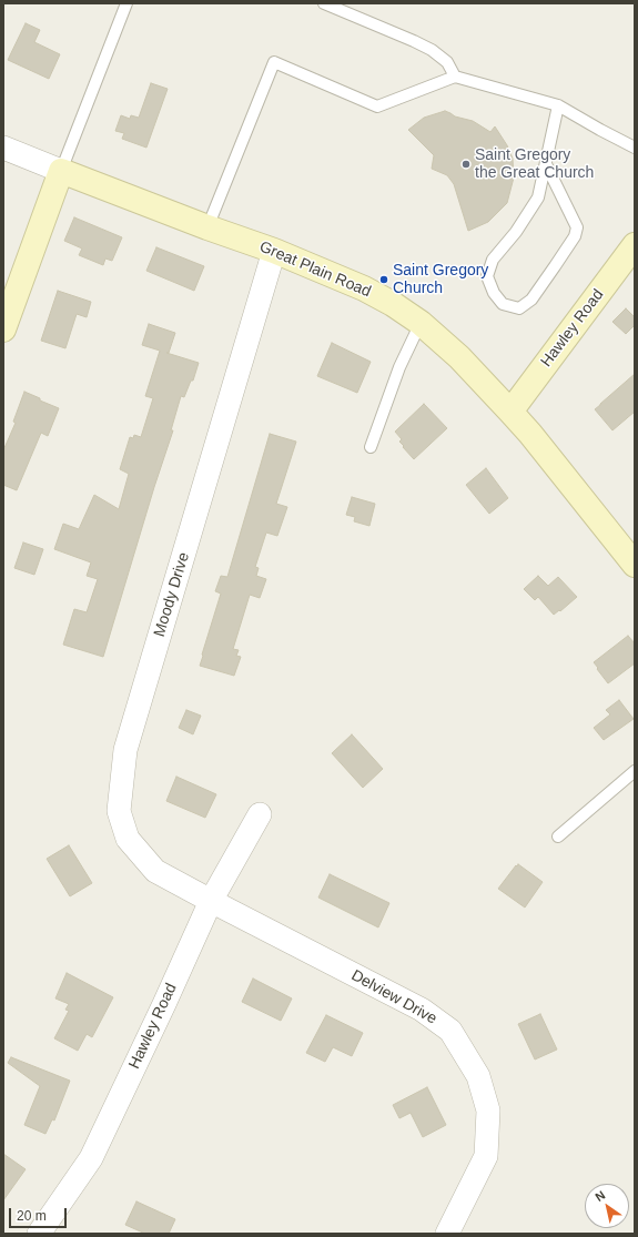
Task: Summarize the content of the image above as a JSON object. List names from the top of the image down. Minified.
{"streets":{"street":["Great Plain Road","Hawley Road","Moody Drive","Delview Drive"]},"crossings":[["Great Plain Road","Hawley Road"],["Great Plain Road","Moody Drive"],["Hawley Road","Moody Drive"],["Hawley Road","Delview Drive"],["Moody Drive","Delview Drive"]],"places":["Saint Gregory the Great Church","Saint Gregory Church"],"scale_bar":"20 m","north":"top left"}
